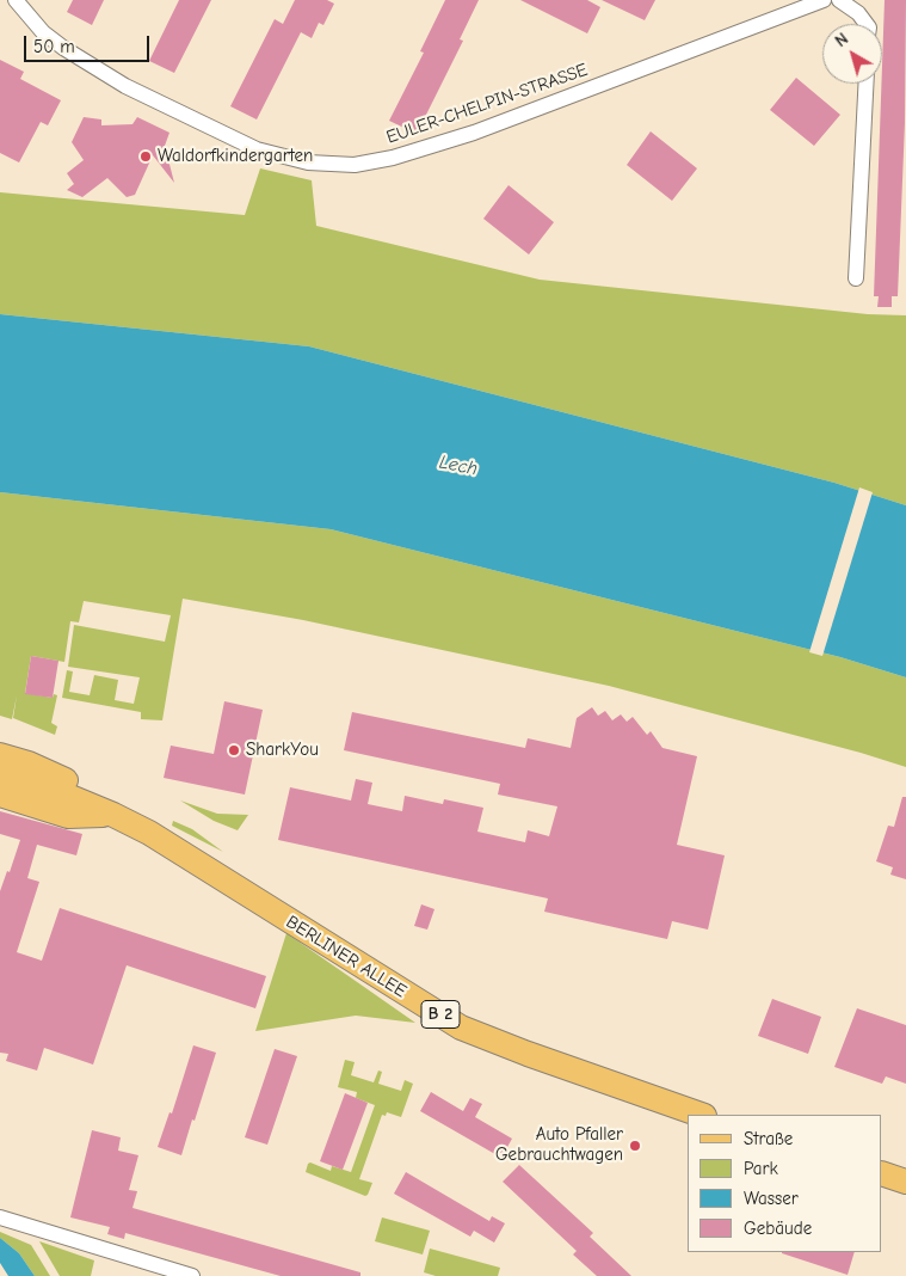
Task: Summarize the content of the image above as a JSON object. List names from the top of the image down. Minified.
{"streets":{"main road":["BERLINER ALLEE","B 2"],"street":["EULER-CHELPIN-STRASSE"]},"water":["Lech"],"places":["Waldorfkindergarten","SharkYou","Auto Pfaller Gebrauchtwagen"],"legend":["Straße","Park","Wasser","Gebäude"],"scale_bar":"50 m","north":"top left"}
